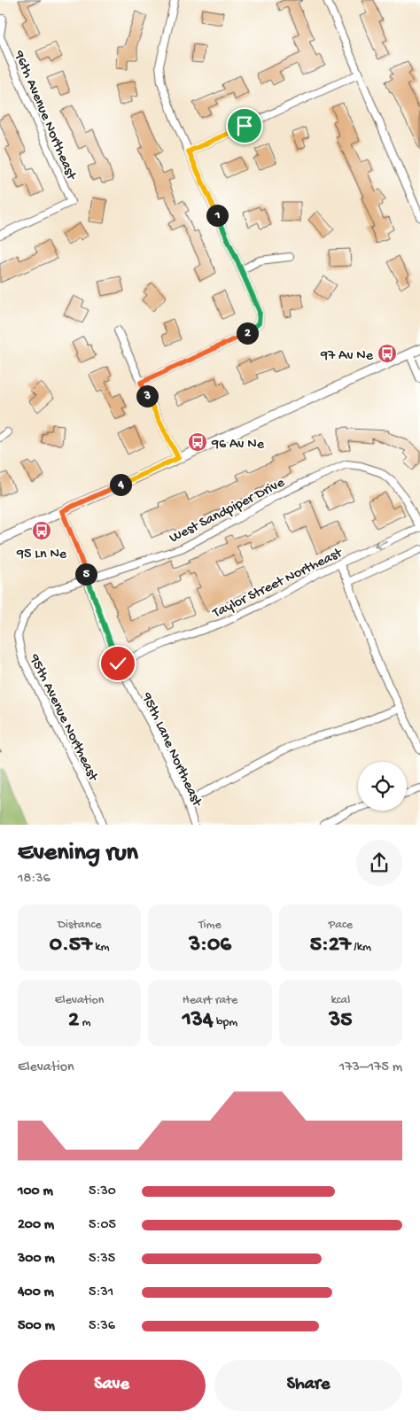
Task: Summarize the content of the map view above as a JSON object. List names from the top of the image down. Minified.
{"streets":{"street":["96th Avenue Northeast","West Sandpiper Drive","Taylor Street Northeast","95th Avenue Northeast","95th Lane Northeast"]},"crossings":[["West Sandpiper Drive","Taylor Street Northeast"],["West Sandpiper Drive","95th Avenue Northeast"],["West Sandpiper Drive","95th Lane Northeast"],["Taylor Street Northeast","95th Lane Northeast"]],"places":{"bus stop":["97 Av Ne","96 Av Ne","95 Ln Ne"]},"page":{"pins":["1","2","3","4","5"],"heading":["Evening run","18:36"],"stats":[["Distance","0.57 km"],["Time","3:06"],["Pace","5:27 /km"],["Elevation","2 m"],["Heart rate","134 bpm"],["kcal","35"]],"chart":["Elevation","173–175 m"],"list":[{"name":"100 m","note":"5:30"},{"name":"200 m","note":"5:05"},{"name":"300 m","note":"5:35"},{"name":"400 m","note":"5:31"},{"name":"500 m","note":"5:36"}],"buttons":["Save","Share"]}}
